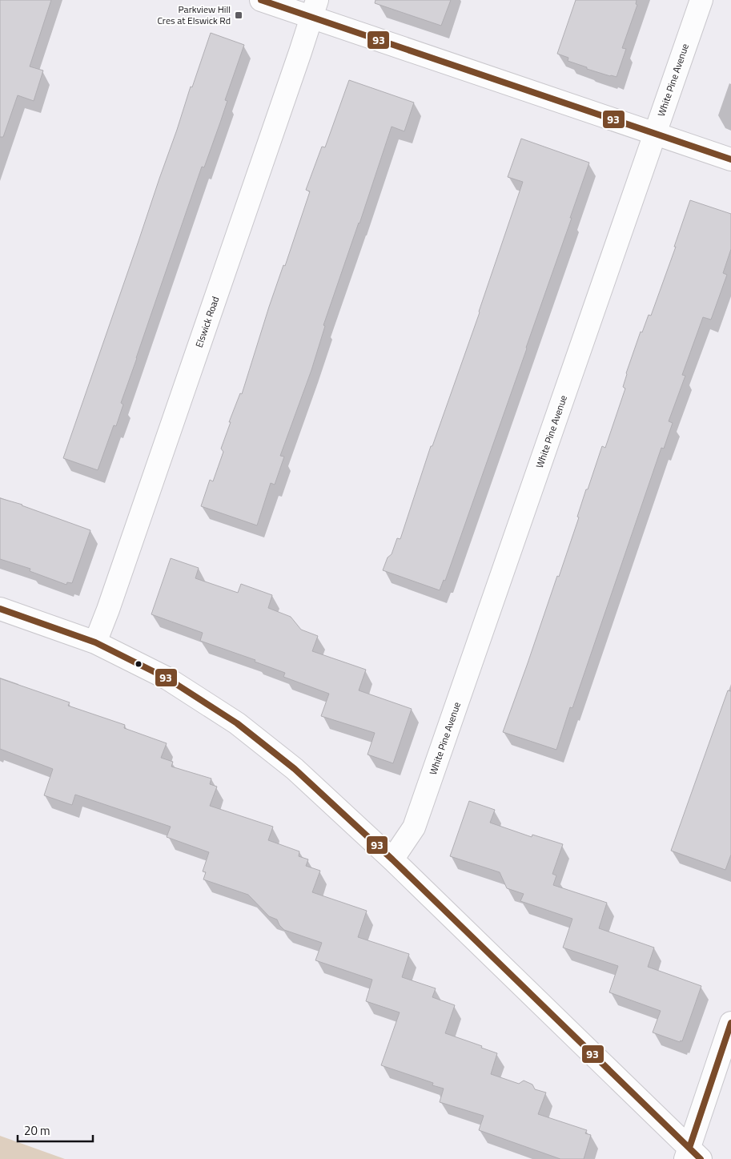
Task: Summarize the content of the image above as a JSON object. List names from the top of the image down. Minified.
{"streets":{"street":["White Pine Avenue","Elswick Road"]},"places":{"transit":["Parkview Hill Cres at Elswick Rd"]},"lines":["transit line 93"],"scale_bar":"20 m"}
